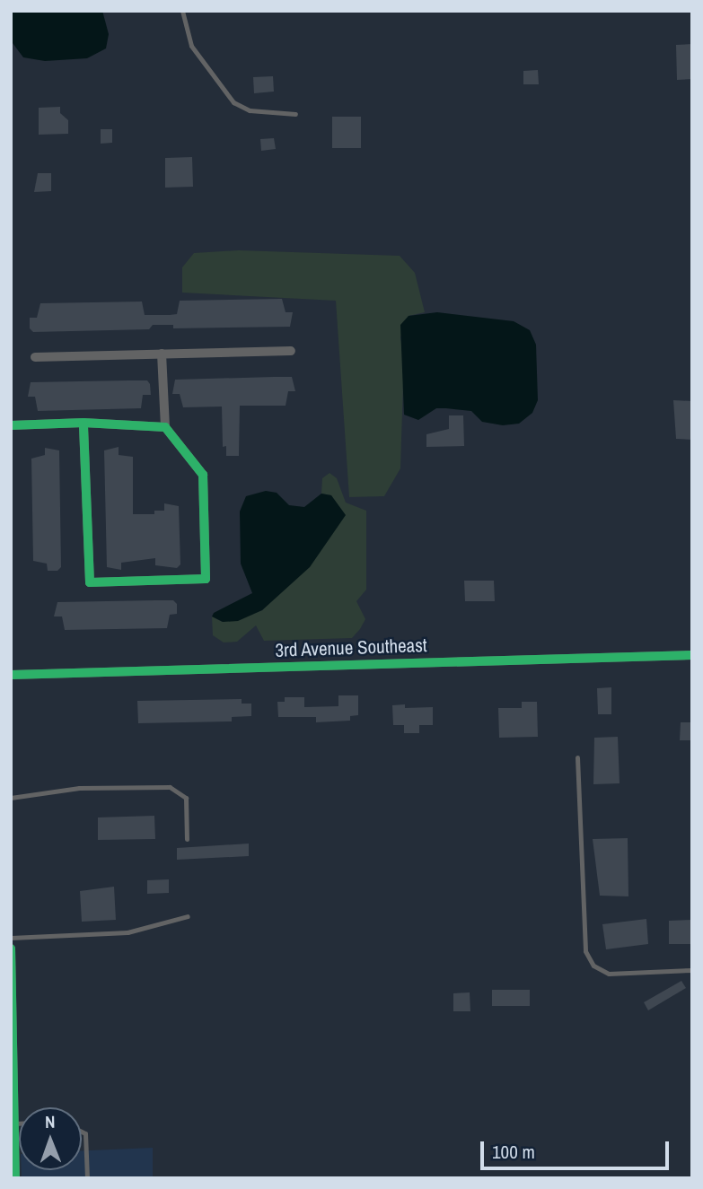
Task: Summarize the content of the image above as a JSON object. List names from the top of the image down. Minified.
{"streets":{"street":["3rd Avenue Southeast"]},"scale_bar":"100 m","north":"top"}
